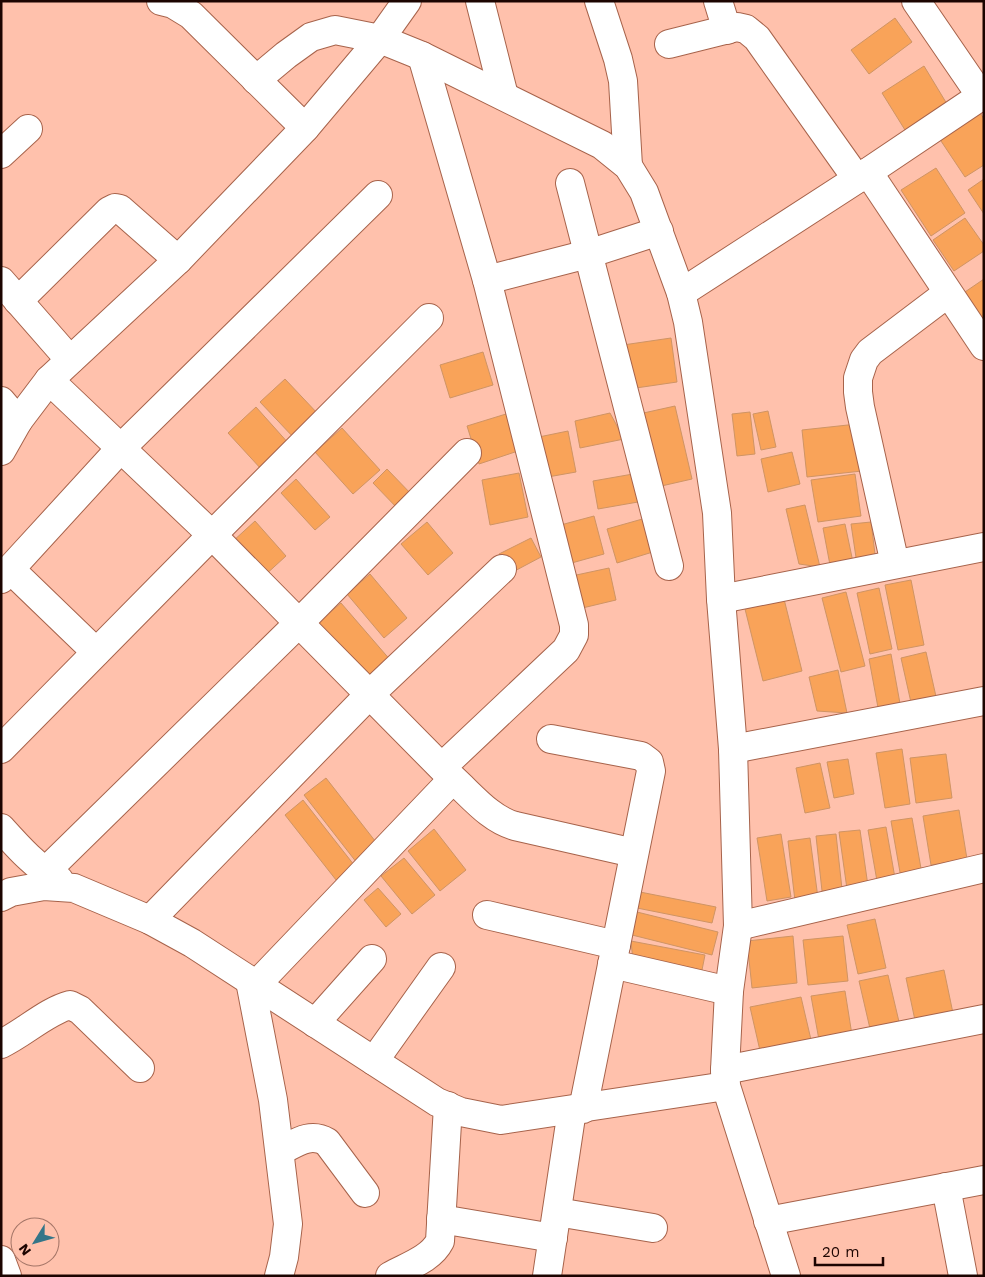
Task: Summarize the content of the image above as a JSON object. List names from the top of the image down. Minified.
{"scale_bar":"20 m","north":"bottom left"}
